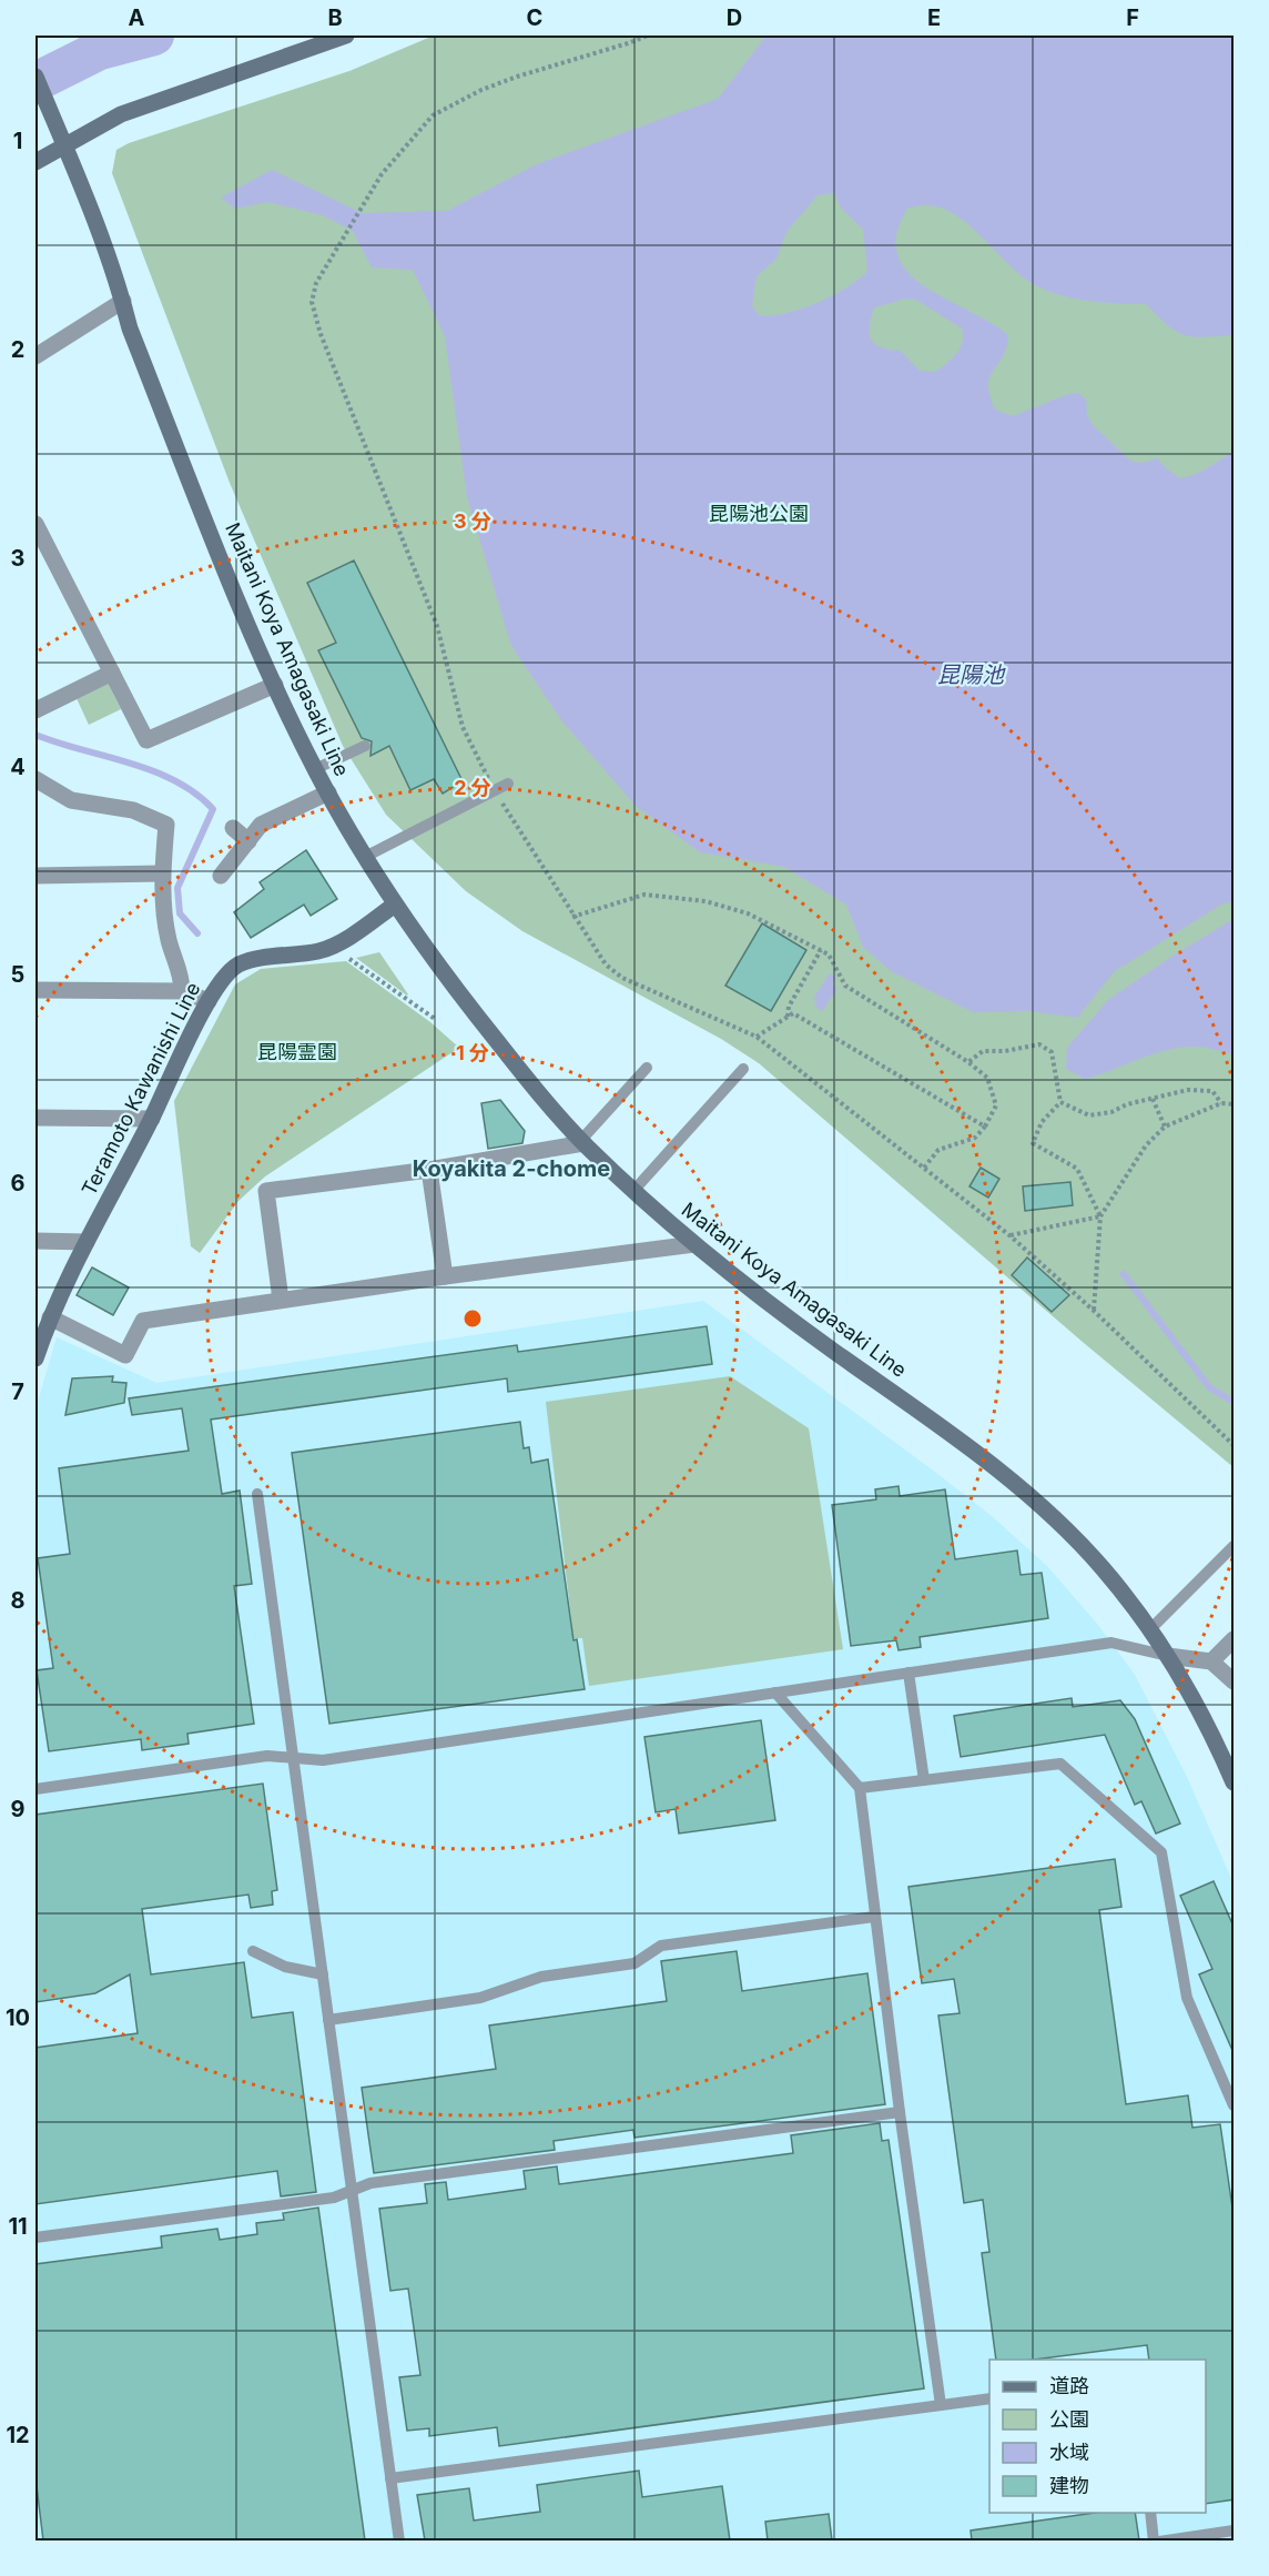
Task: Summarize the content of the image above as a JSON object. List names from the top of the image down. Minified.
{"streets":{"main road":["Maitani Koya Amagasaki Line","Teramoto Kawanishi Line"]},"crossings":[["Maitani Koya Amagasaki Line","Teramoto Kawanishi Line"]],"districts":["Koyakita 2-chome"],"water":["昆陽池"],"parks":["昆陽池公園","昆陽霊園"],"legend":["道路","公園","水域","建物"],"grid":{"columns":["A","B","C","D","E","F"],"rows":["1","2","3","4","5","6","7","8","9","10","11","12"]},"rings":["3 分","2 分","1 分"]}
